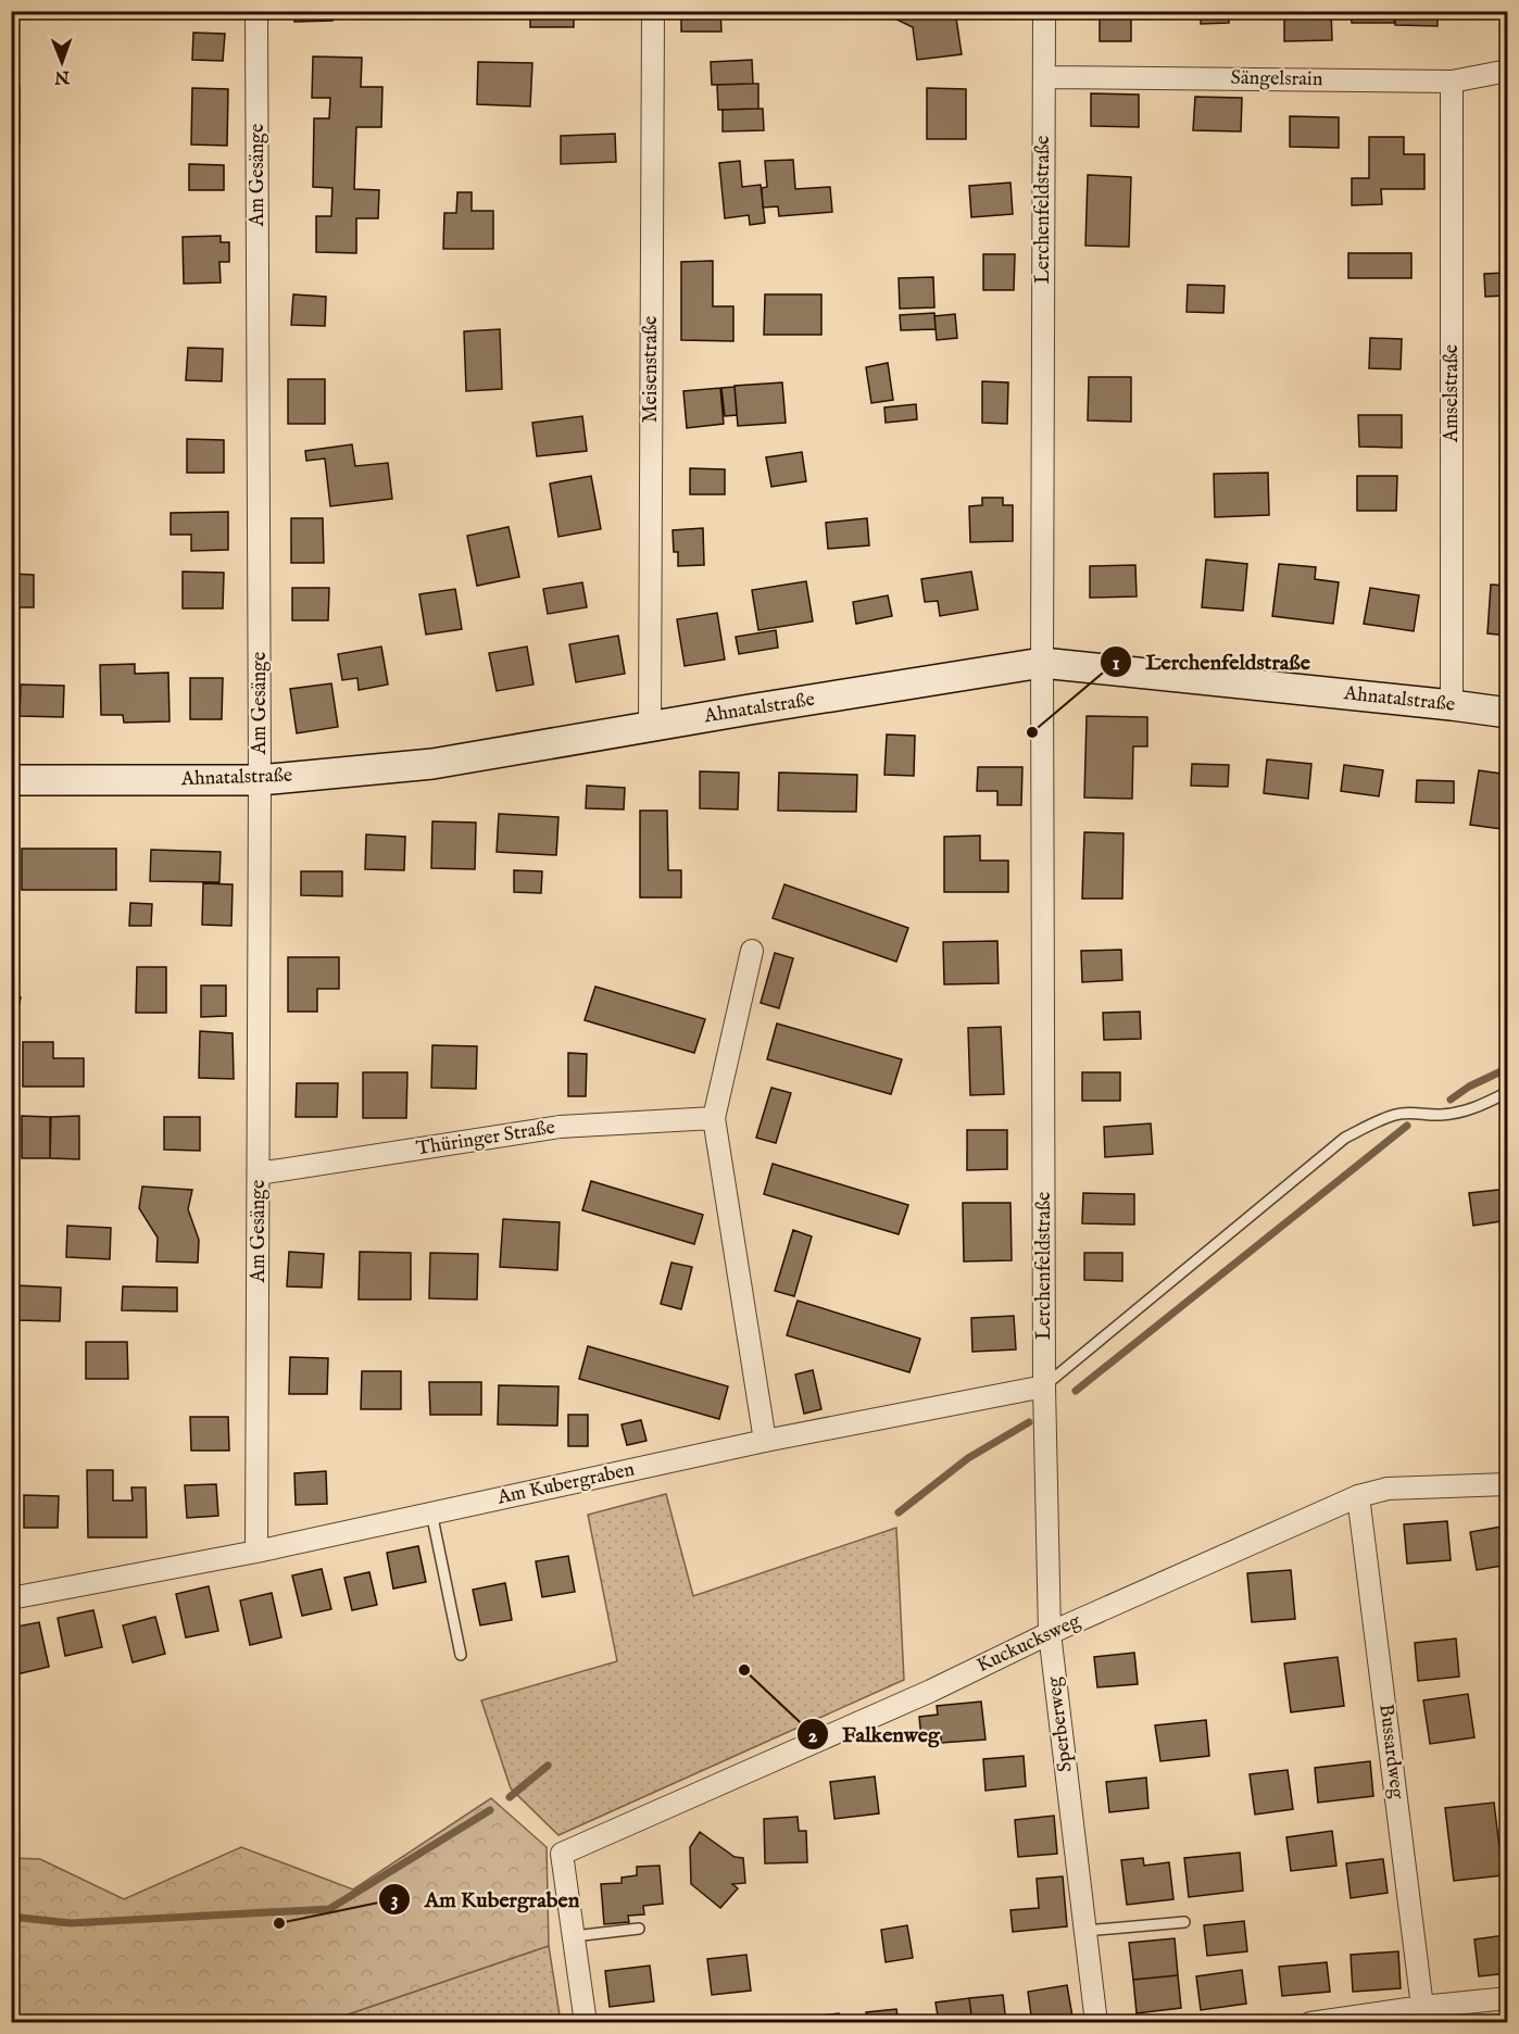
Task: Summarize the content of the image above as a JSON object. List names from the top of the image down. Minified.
{"streets":{"street":["Sängelsrain","Am Gesänge","Lerchenfeldstraße","Meisenstraße","Amselstraße","Ahnatalstraße","Thüringer Straße","Am Kubergraben","Kuckucksweg","Sperberweg","Bussardweg"]},"crossings":[["Sängelsrain","Lerchenfeldstraße"],["Sängelsrain","Amselstraße"],["Am Gesänge","Ahnatalstraße"],["Am Gesänge","Thüringer Straße"],["Am Gesänge","Am Kubergraben"],["Lerchenfeldstraße","Ahnatalstraße"],["Lerchenfeldstraße","Am Kubergraben"],["Lerchenfeldstraße","Sperberweg"],["Meisenstraße","Ahnatalstraße"],["Amselstraße","Ahnatalstraße"],["Am Kubergraben","Sperberweg"],["Kuckucksweg","Sperberweg"],["Kuckucksweg","Bussardweg"]],"places":["Lerchenfeldstraße","Falkenweg","Am Kubergraben"],"north":"bottom"}
